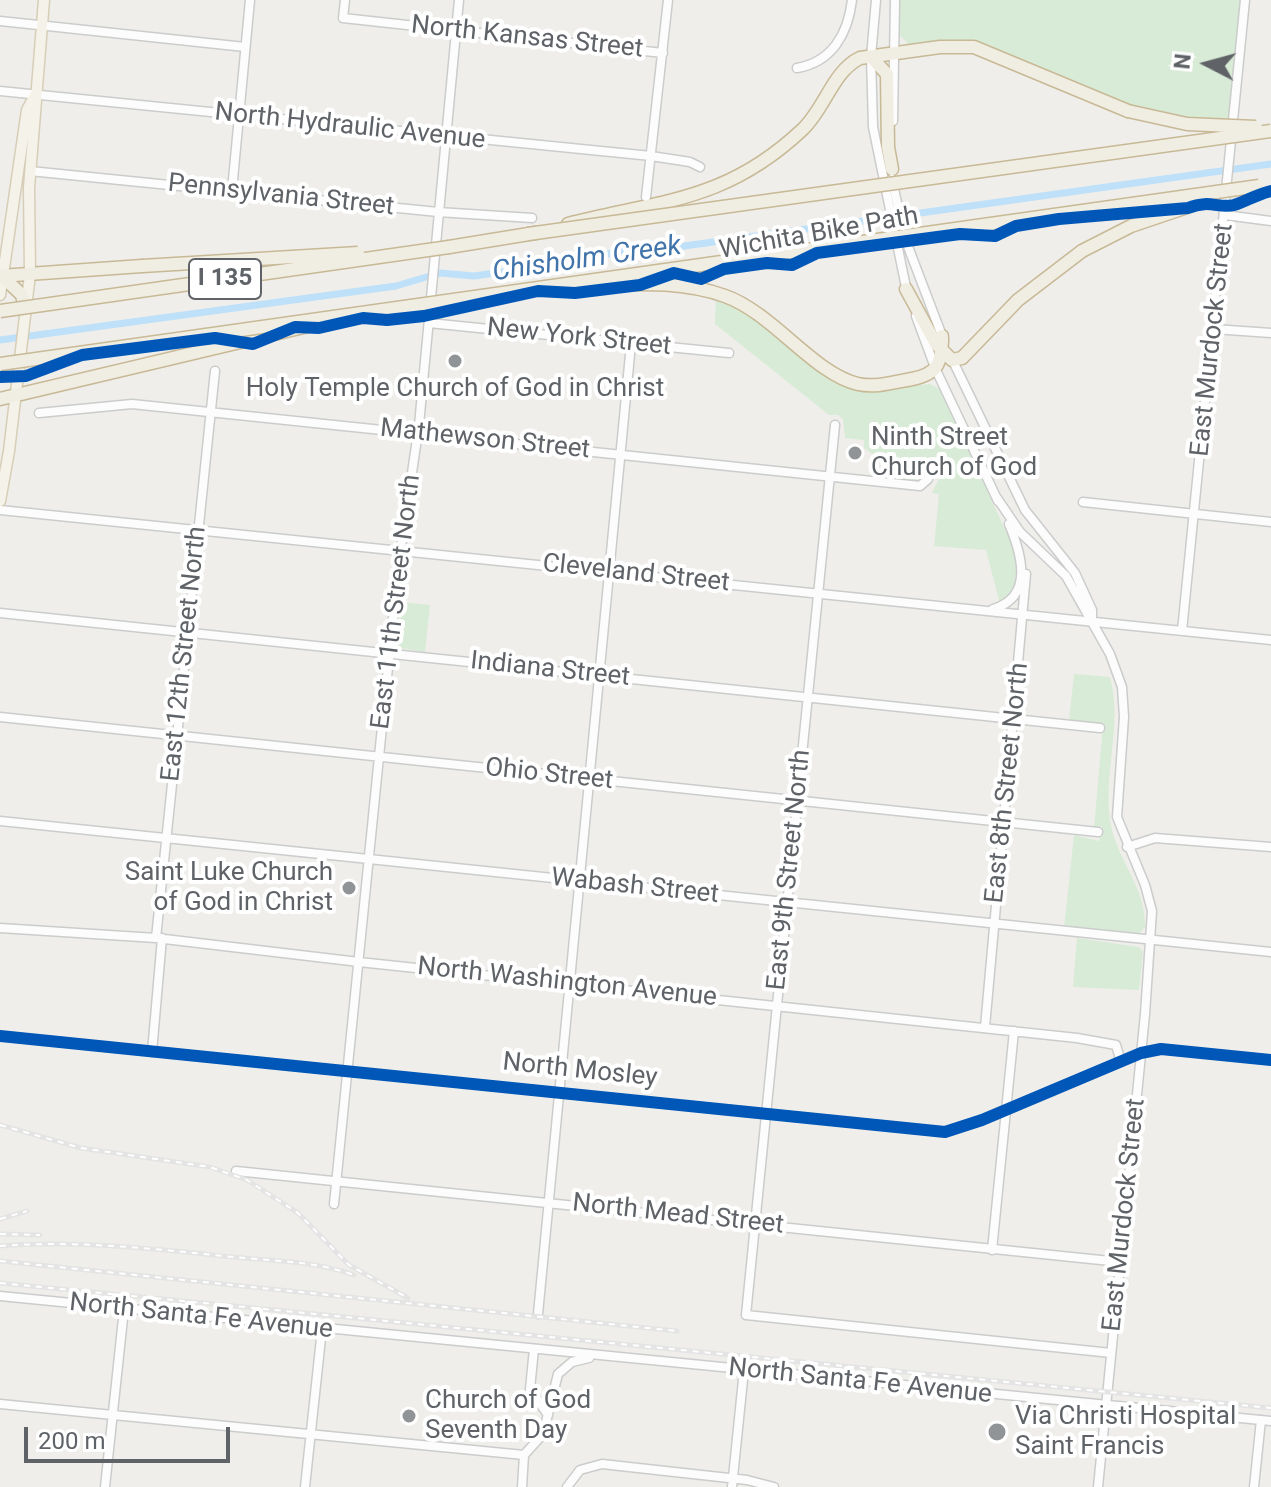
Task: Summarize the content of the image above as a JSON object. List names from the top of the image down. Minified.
{"streets":{"highway":["I 135"],"street":["North Kansas Street","North Hydraulic Avenue","Pennsylvania Street","New York Street","East Murdock Street","Mathewson Street","Cleveland Street","East 11th Street North","East 12th Street North","Indiana Street","Ohio Street","East 8th Street North","East 9th Street North","Wabash Street","North Washington Avenue","North Mosley","North Mead Street","North Santa Fe Avenue"],"cycle path":["Wichita Bike Path"]},"crossings":[["North Kansas Street","East 11th Street North"],["North Hydraulic Avenue","East 11th Street North"],["Pennsylvania Street","East 11th Street North"],["New York Street","East 11th Street North"],["East Murdock Street","Cleveland Street"],["East Murdock Street","East 8th Street North"],["East Murdock Street","East 9th Street North"],["East Murdock Street","Wabash Street"],["East Murdock Street","North Mosley"],["East Murdock Street","North Mead Street"],["East Murdock Street","North Santa Fe Avenue"],["Mathewson Street","East 11th Street North"],["Mathewson Street","East 12th Street North"],["Mathewson Street","East 9th Street North"],["Cleveland Street","East 11th Street North"],["Cleveland Street","East 12th Street North"],["Cleveland Street","East 8th Street North"],["Cleveland Street","East 9th Street North"],["East 11th Street North","Indiana Street"],["East 11th Street North","Ohio Street"],["East 11th Street North","Wabash Street"],["East 11th Street North","North Washington Avenue"],["East 11th Street North","North Mosley"],["East 11th Street North","North Mead Street"],["East 12th Street North","Indiana Street"],["East 12th Street North","Ohio Street"],["East 12th Street North","Wabash Street"],["East 12th Street North","North Washington Avenue"],["East 12th Street North","North Mosley"],["Indiana Street","East 8th Street North"],["Indiana Street","East 9th Street North"],["Ohio Street","East 8th Street North"],["Ohio Street","East 9th Street North"],["East 8th Street North","Wabash Street"],["East 8th Street North","North Washington Avenue"],["East 9th Street North","Wabash Street"],["East 9th Street North","North Washington Avenue"],["East 9th Street North","North Mosley"],["East 9th Street North","North Mead Street"],["North Washington Avenue","North Mosley"]],"water":["Chisholm Creek"],"places":["Holy Temple Church of God in Christ","Ninth Street Church of God","Saint Luke Church of God in Christ","Church of God Seventh Day","Via Christi Hospital Saint Francis"],"scale_bar":"200 m","north":"left"}
